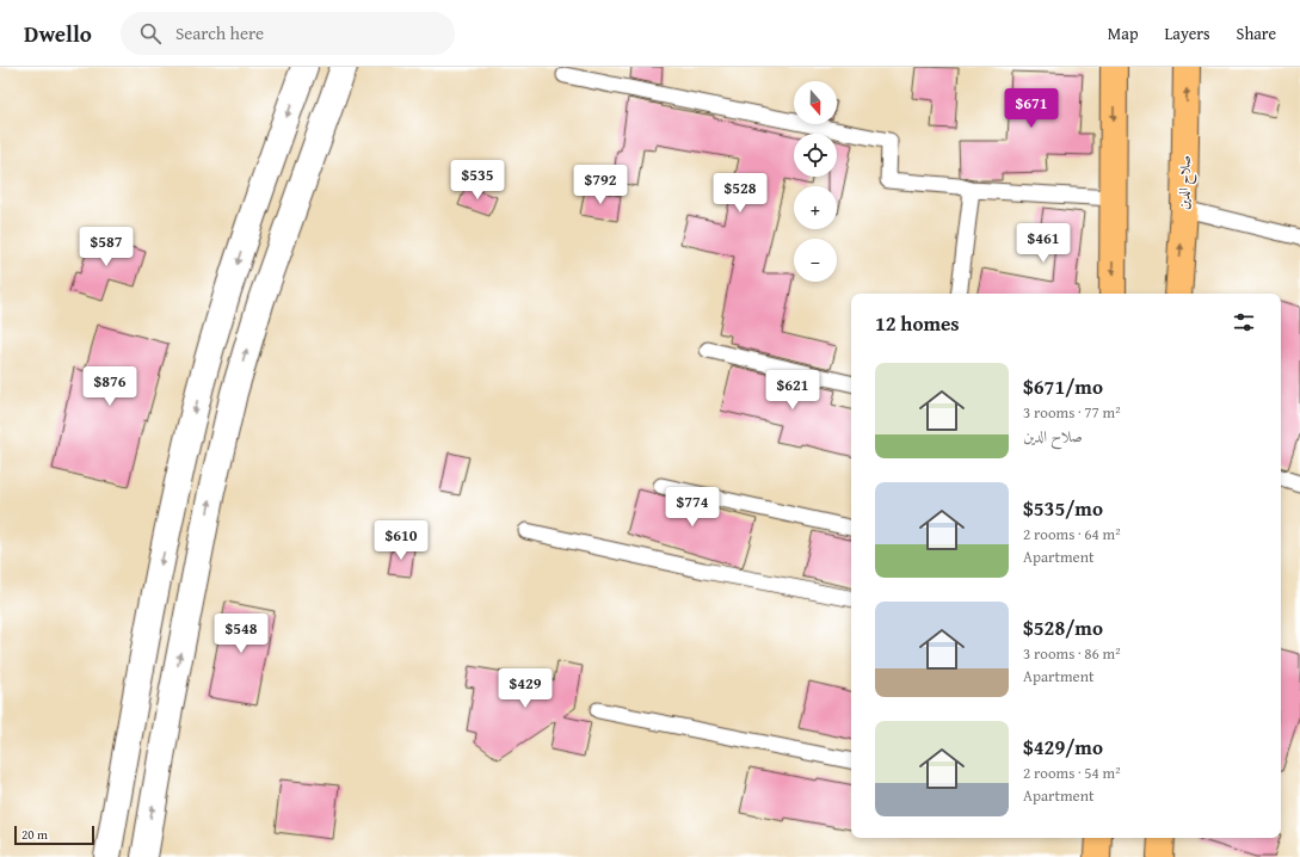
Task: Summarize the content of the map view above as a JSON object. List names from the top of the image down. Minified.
{"streets":{"highway":["صلاح الدين"]},"scale_bar":"20 m","north":"bottom","page":{"header":"Dwello","search":"Search here","nav":["Map","Layers","Share"],"map_buttons":["+","−"],"price":["$671","$535","$792","$528","$461","$587","$876","$621","$774","$610","$548","$429"],"heading":"12 homes","list":[{"name":"$671/mo","note":"3 rooms · 77 m² · صلاح الدين"},{"name":"$535/mo","note":"2 rooms · 64 m² · Apartment"},{"name":"$528/mo","note":"3 rooms · 86 m² · Apartment"},{"name":"$429/mo","note":"2 rooms · 54 m² · Apartment"}],"scale":"20 m"}}
